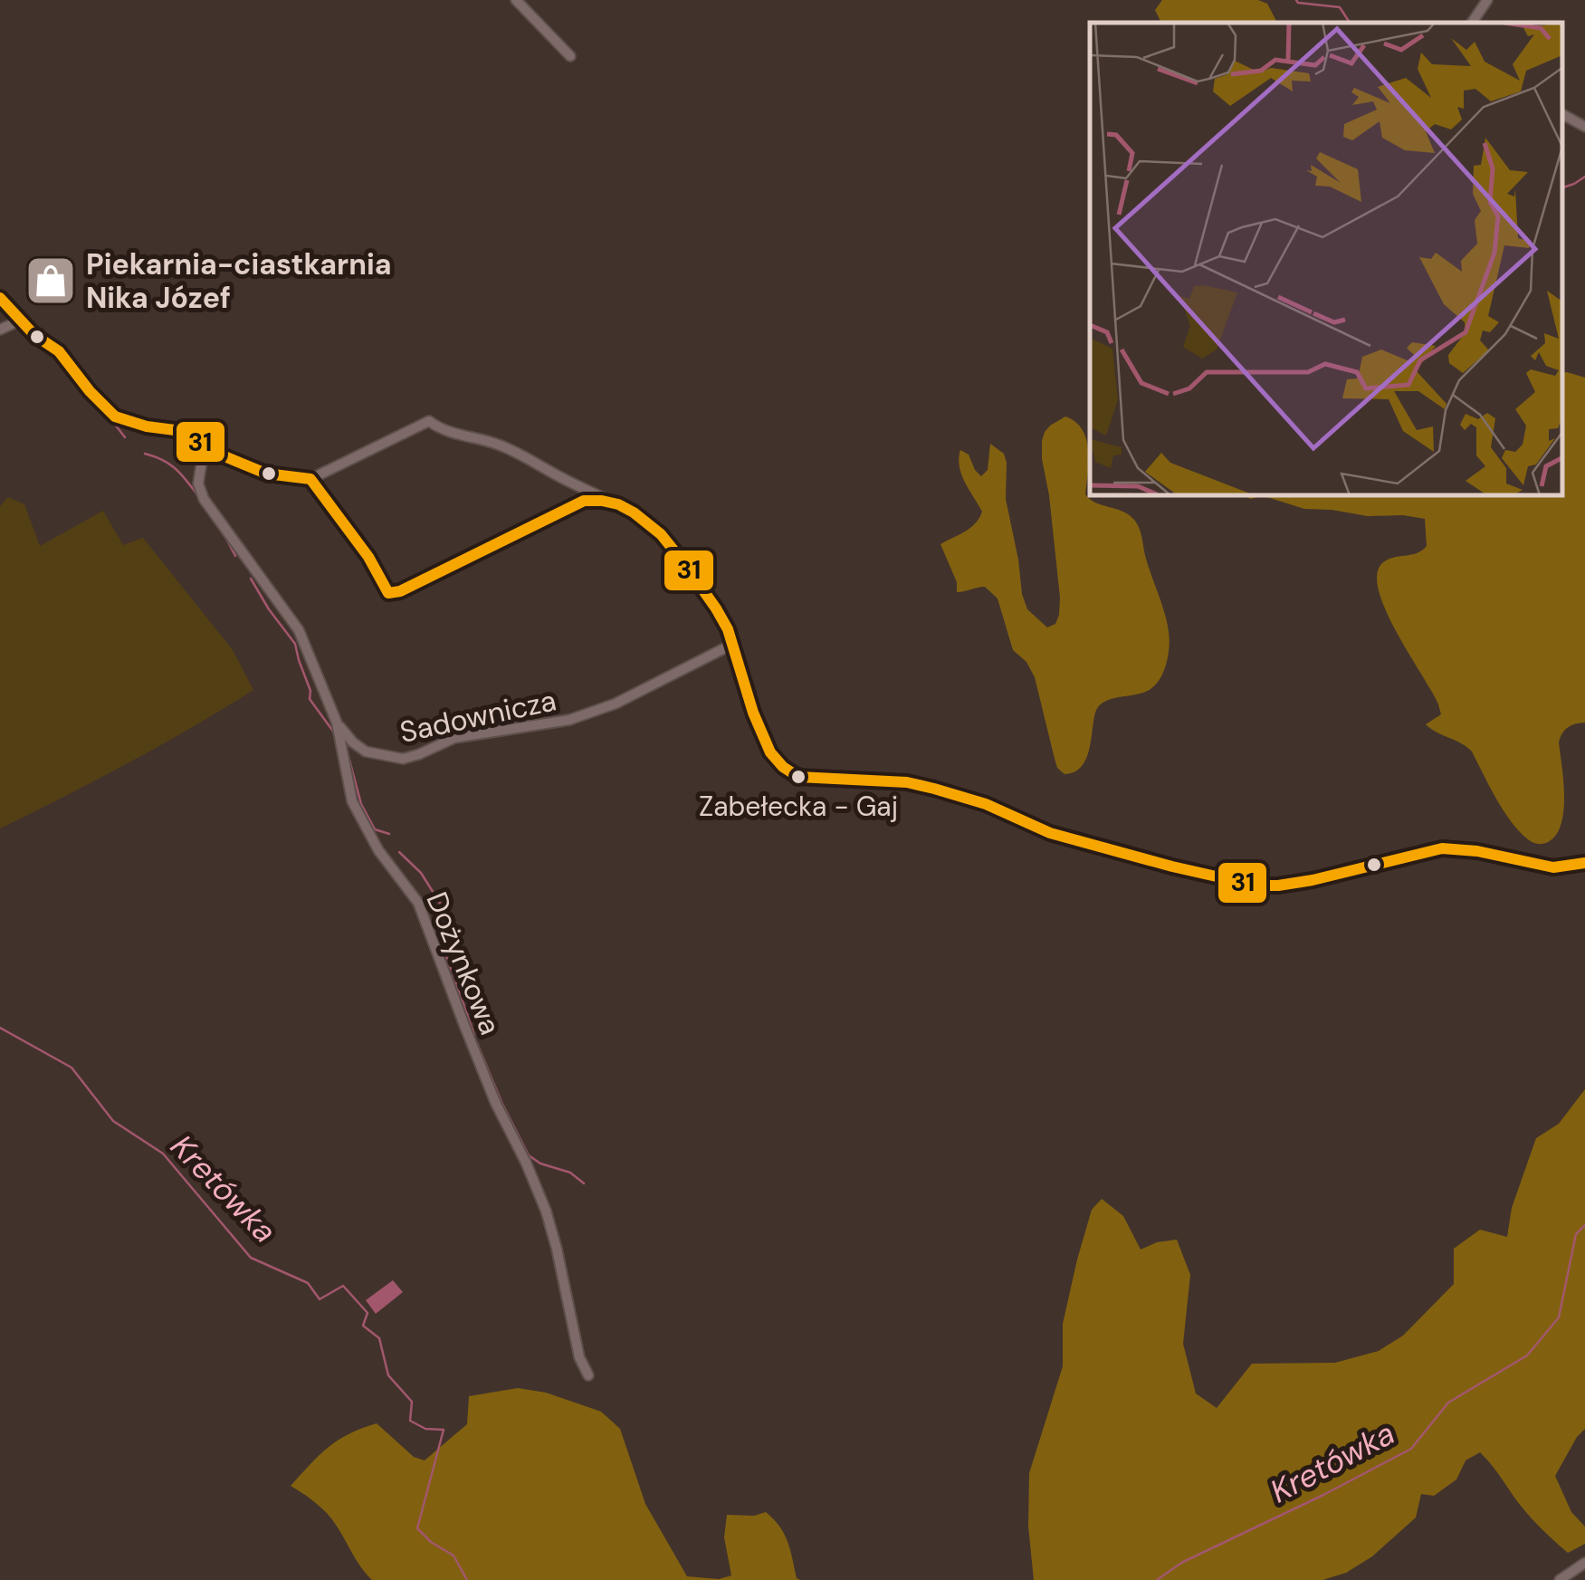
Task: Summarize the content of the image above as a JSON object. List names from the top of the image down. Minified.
{"streets":{"street":["Sadownicza","Dożynkowa"]},"crossings":[["Sadownicza","Dożynkowa"]],"water":["Kretówka"],"places":{"shop":["Piekarnia-ciastkarnia Nika Józef"],"other":["Zabełecka - Gaj"]},"lines":["transit line 31"]}
